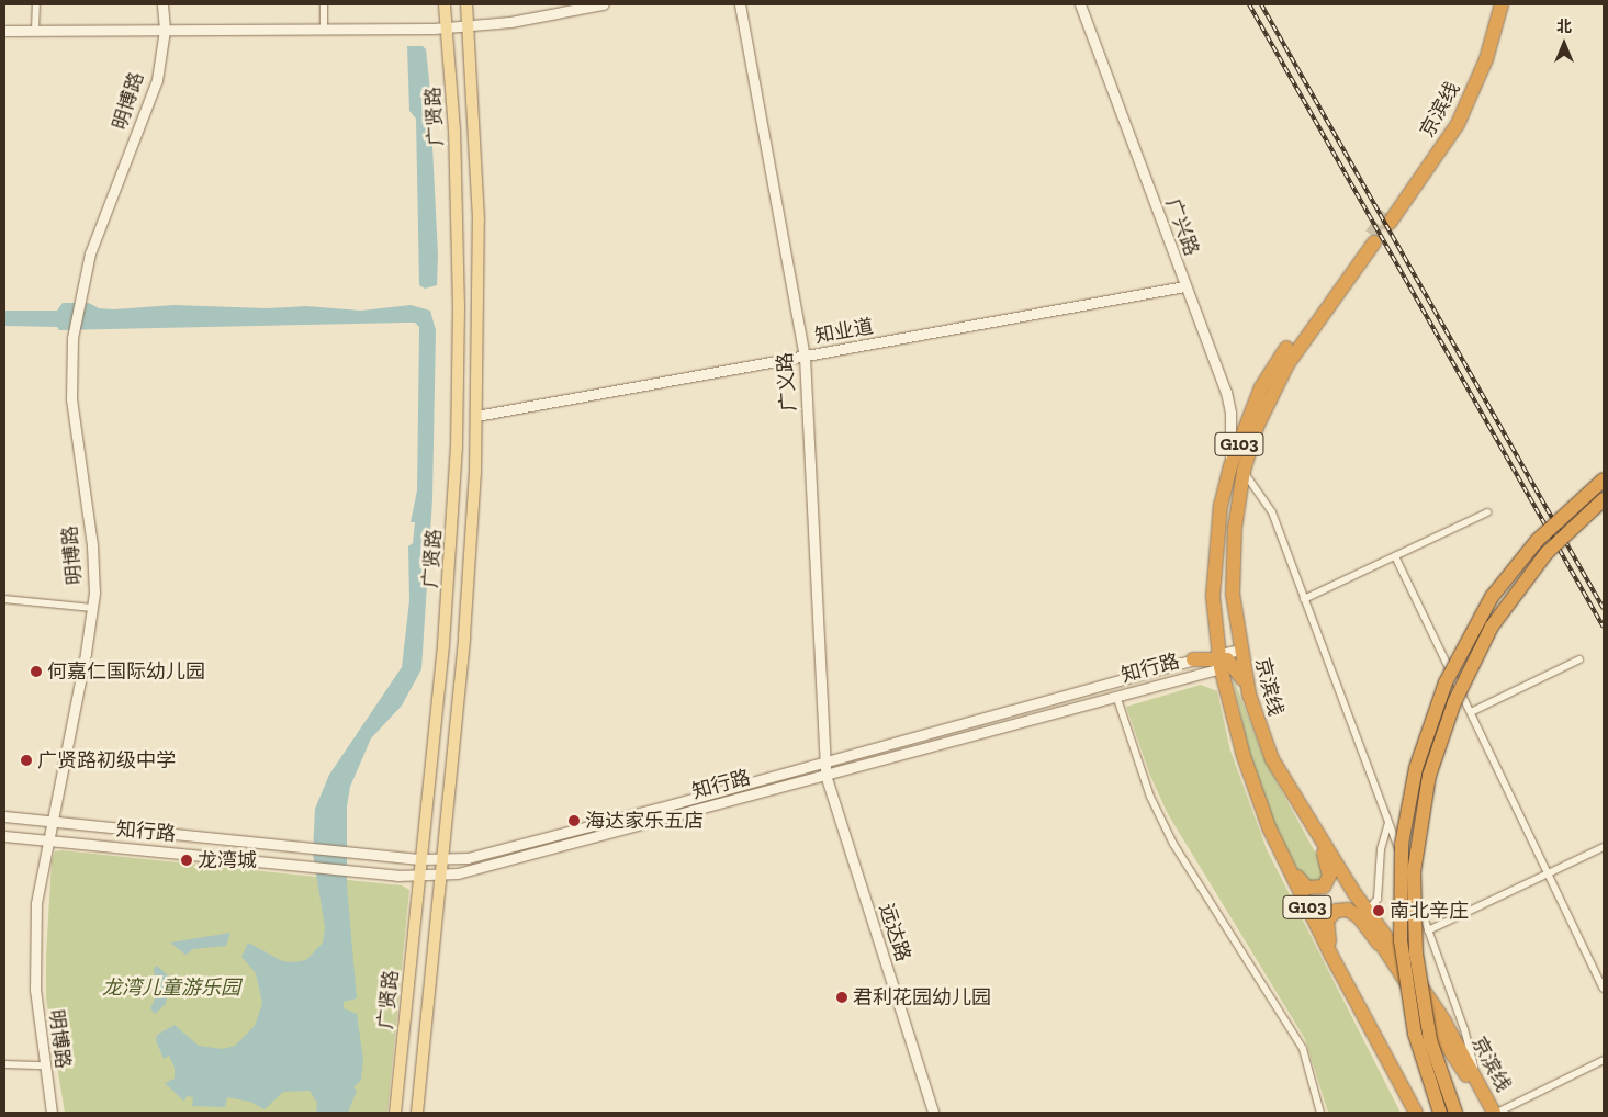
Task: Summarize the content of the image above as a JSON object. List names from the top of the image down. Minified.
{"streets":{"highway":["京滨线","G103"],"main road":["广贤路"],"street":["明博路","广兴路","知业道","广义路","知行路","远达路"]},"crossings":[["明博路","知行路"],["京滨线","广兴路"],["广贤路","知业道"],["广贤路","知行路"],["广兴路","知业道"],["知业道","广义路"],["广义路","知行路"],["广义路","远达路"],["知行路","远达路"]],"parks":["龙湾儿童游乐园"],"places":["何嘉仁国际幼儿园","广贤路初级中学","海达家乐五店","龙湾城","南北辛庄","君利花园幼儿园"],"north":"top"}
